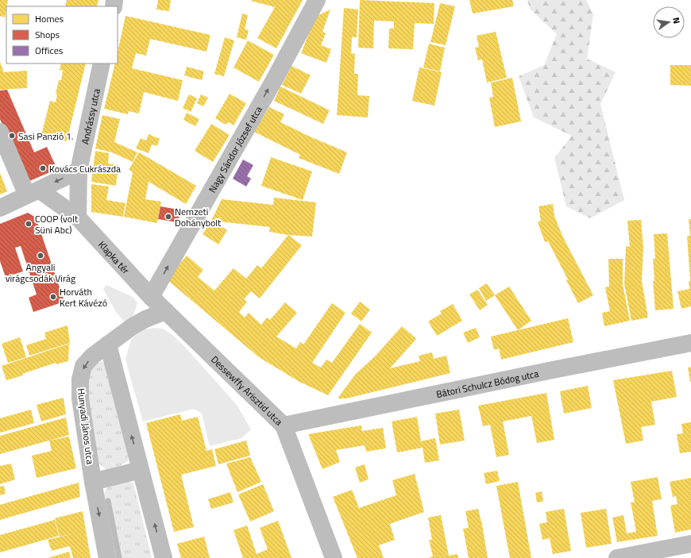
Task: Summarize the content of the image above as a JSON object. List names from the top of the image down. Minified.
{"streets":{"street":["Andrássy utca","Nagy Sándor József utca","Klapka tér","Bátori Schulcz Bódog utca","Dessewffy Arisztid utca","Hunyadi János utca"]},"crossings":[["Nagy Sándor József utca","Klapka tér"],["Nagy Sándor József utca","Dessewffy Arisztid utca"],["Klapka tér","Dessewffy Arisztid utca"],["Bátori Schulcz Bódog utca","Dessewffy Arisztid utca"],["Dessewffy Arisztid utca","Hunyadi János utca"]],"one_way":["Nagy Sándor József utca"],"places":["Sasi Panzió 1.","Kovács Cukrászda","Nemzeti Dohánybolt","COOP (volt Süni Abc)","Angyali virágcsodák Virág","Horváth Kert Kávézó"],"legend":["Homes","Shops","Offices"],"north":"right"}
